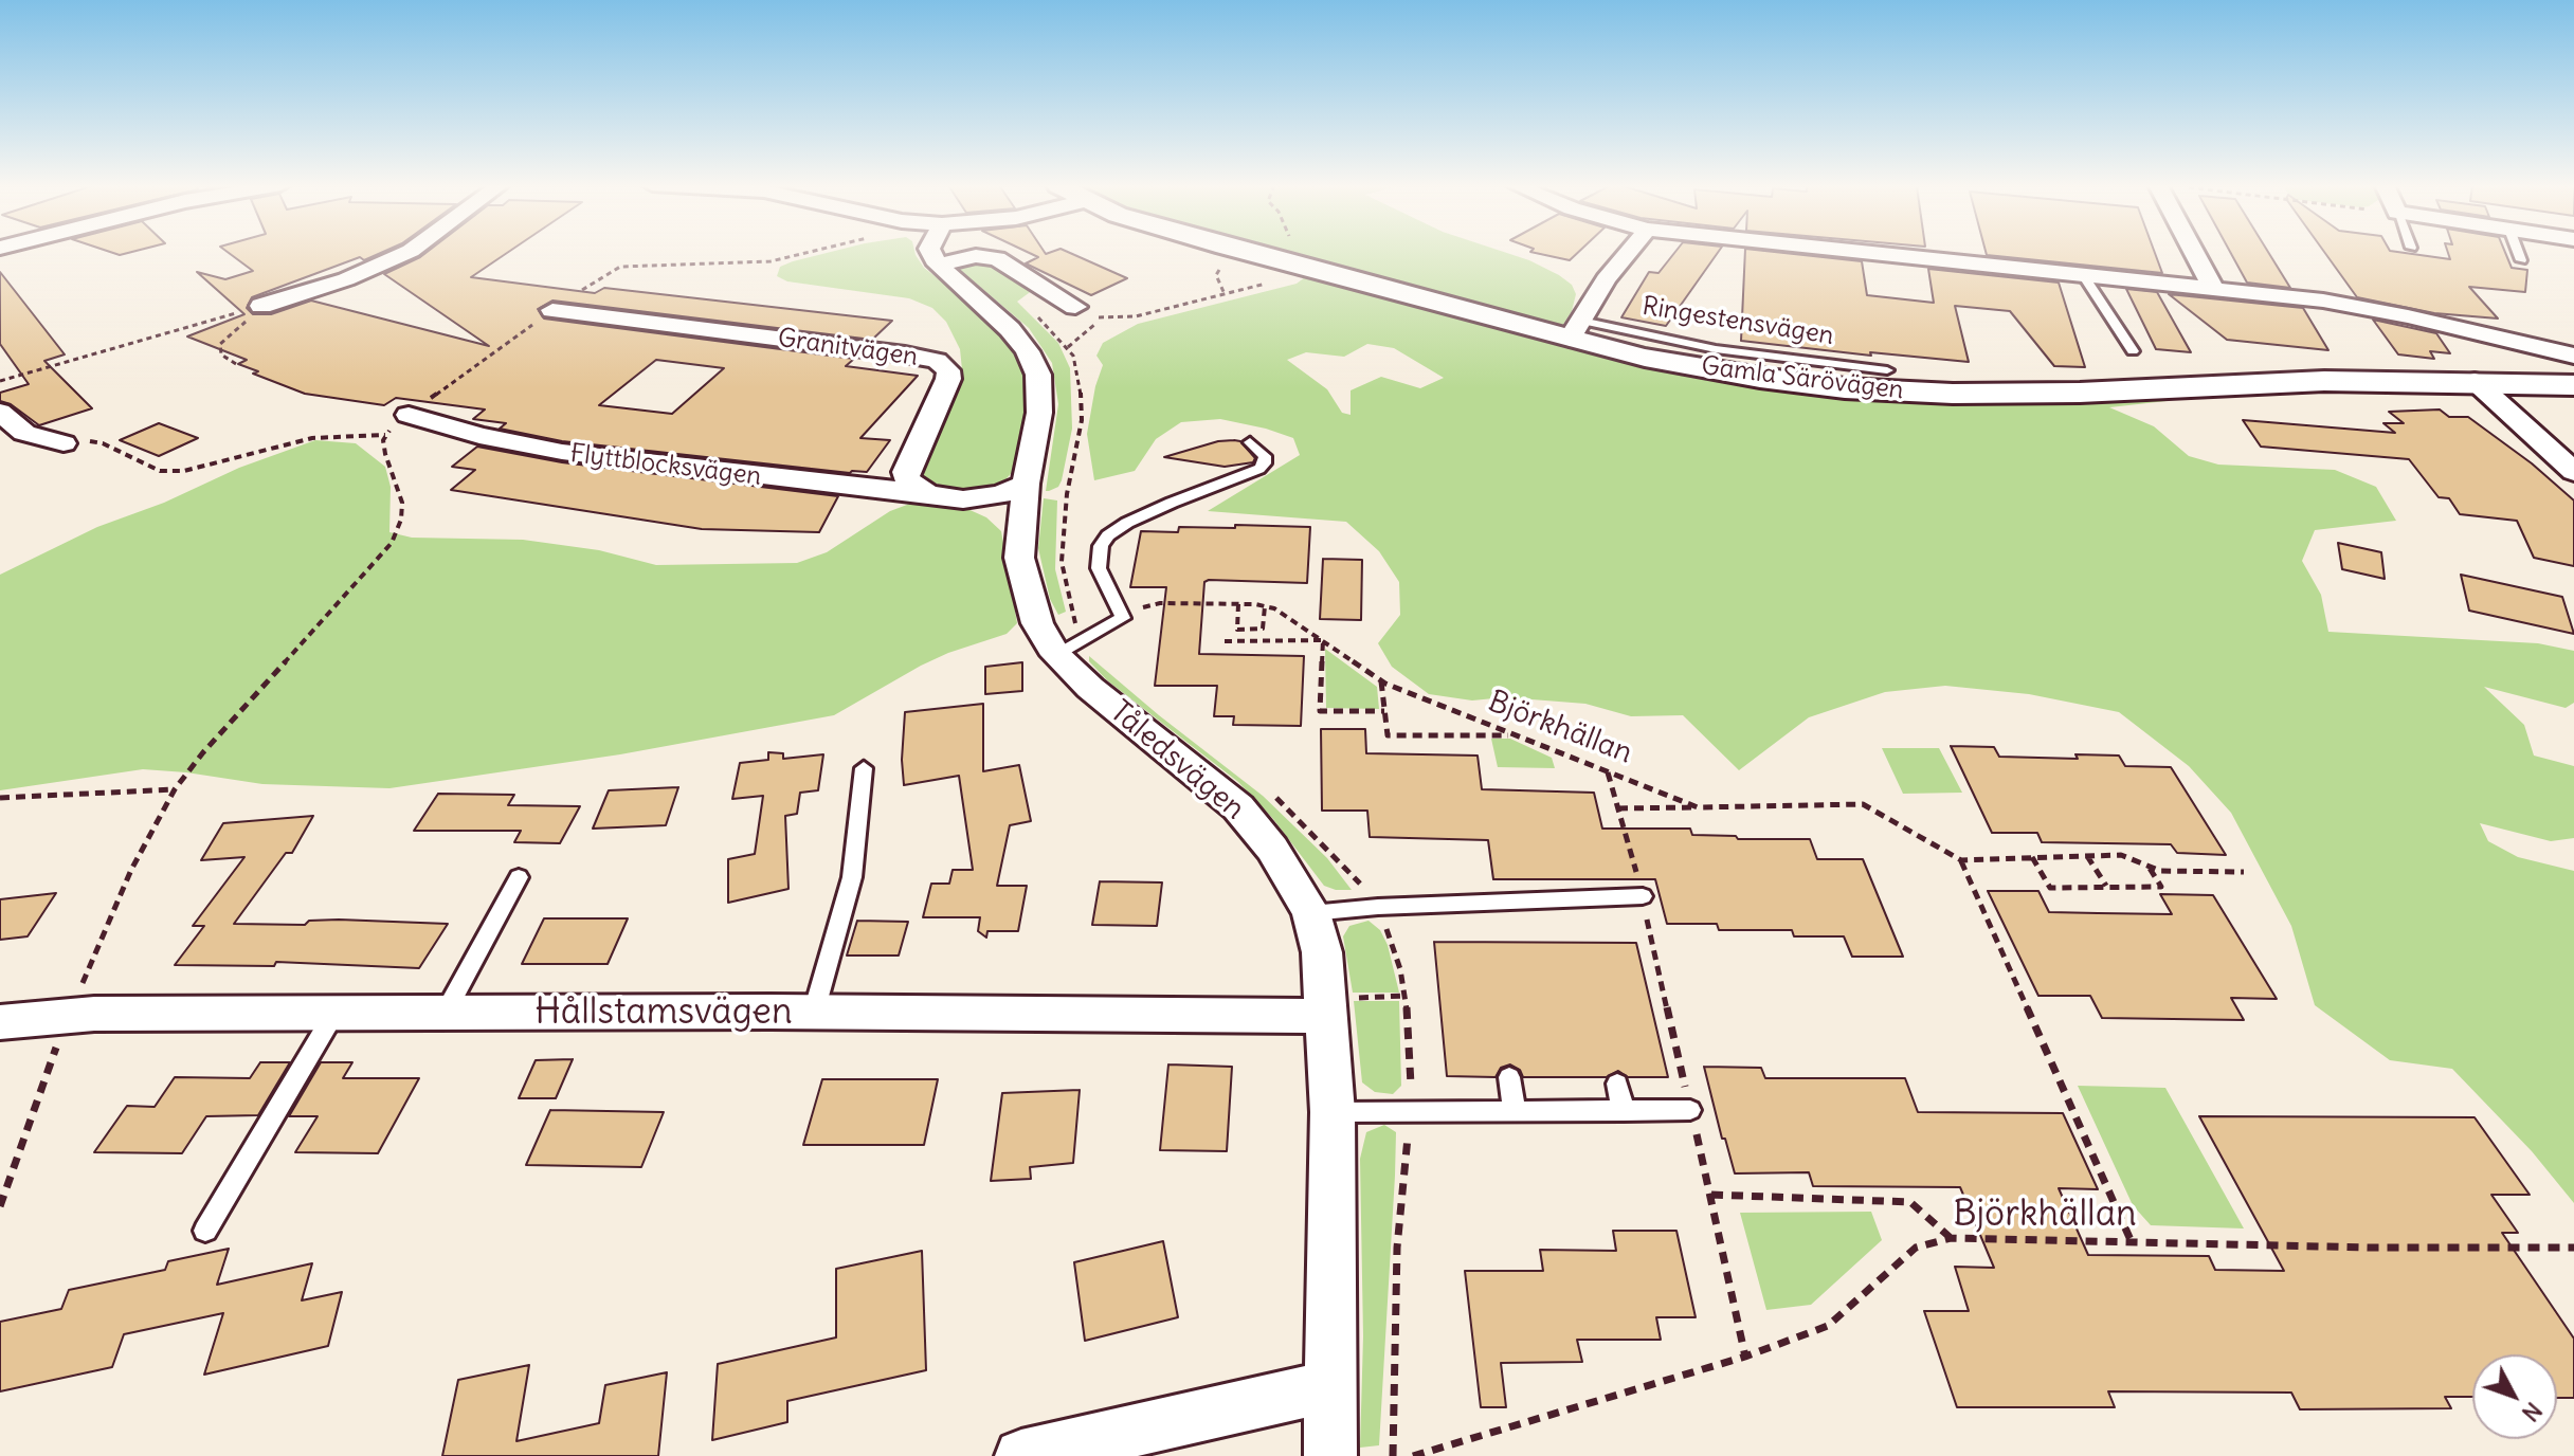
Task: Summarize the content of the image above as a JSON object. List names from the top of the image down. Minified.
{"streets":{"street":["Ringestensvägen","Granitvägen","Gamla Särövägen","Flyttblocksvägen","Tåledsvägen","Hållstamsvägen"],"path":["Björkhällan"]},"crossings":[["Ringestensvägen","Gamla Särövägen"],["Granitvägen","Flyttblocksvägen"],["Tåledsvägen","Hållstamsvägen"]],"north":"bottom right"}
